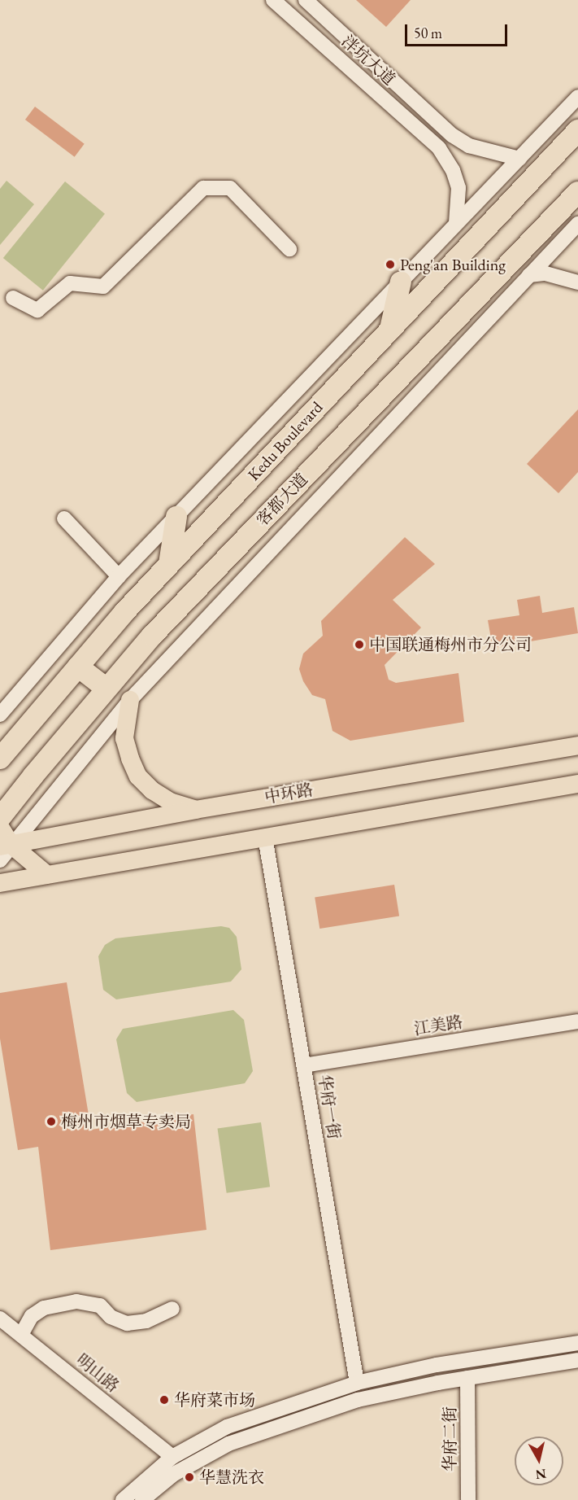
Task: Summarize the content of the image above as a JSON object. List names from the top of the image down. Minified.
{"streets":{"highway":["Kedu Boulevard","客都大道"],"main road":["中环路"],"street":["泮坑大道","江美路","华府一街","明山路","华府二街"]},"crossings":[["江美路","华府一街"]],"places":["Peng'an Building","中国联通梅州市分公司","梅州市烟草专卖局","华府菜市场","华慧洗衣"],"scale_bar":"50 m","north":"bottom"}
